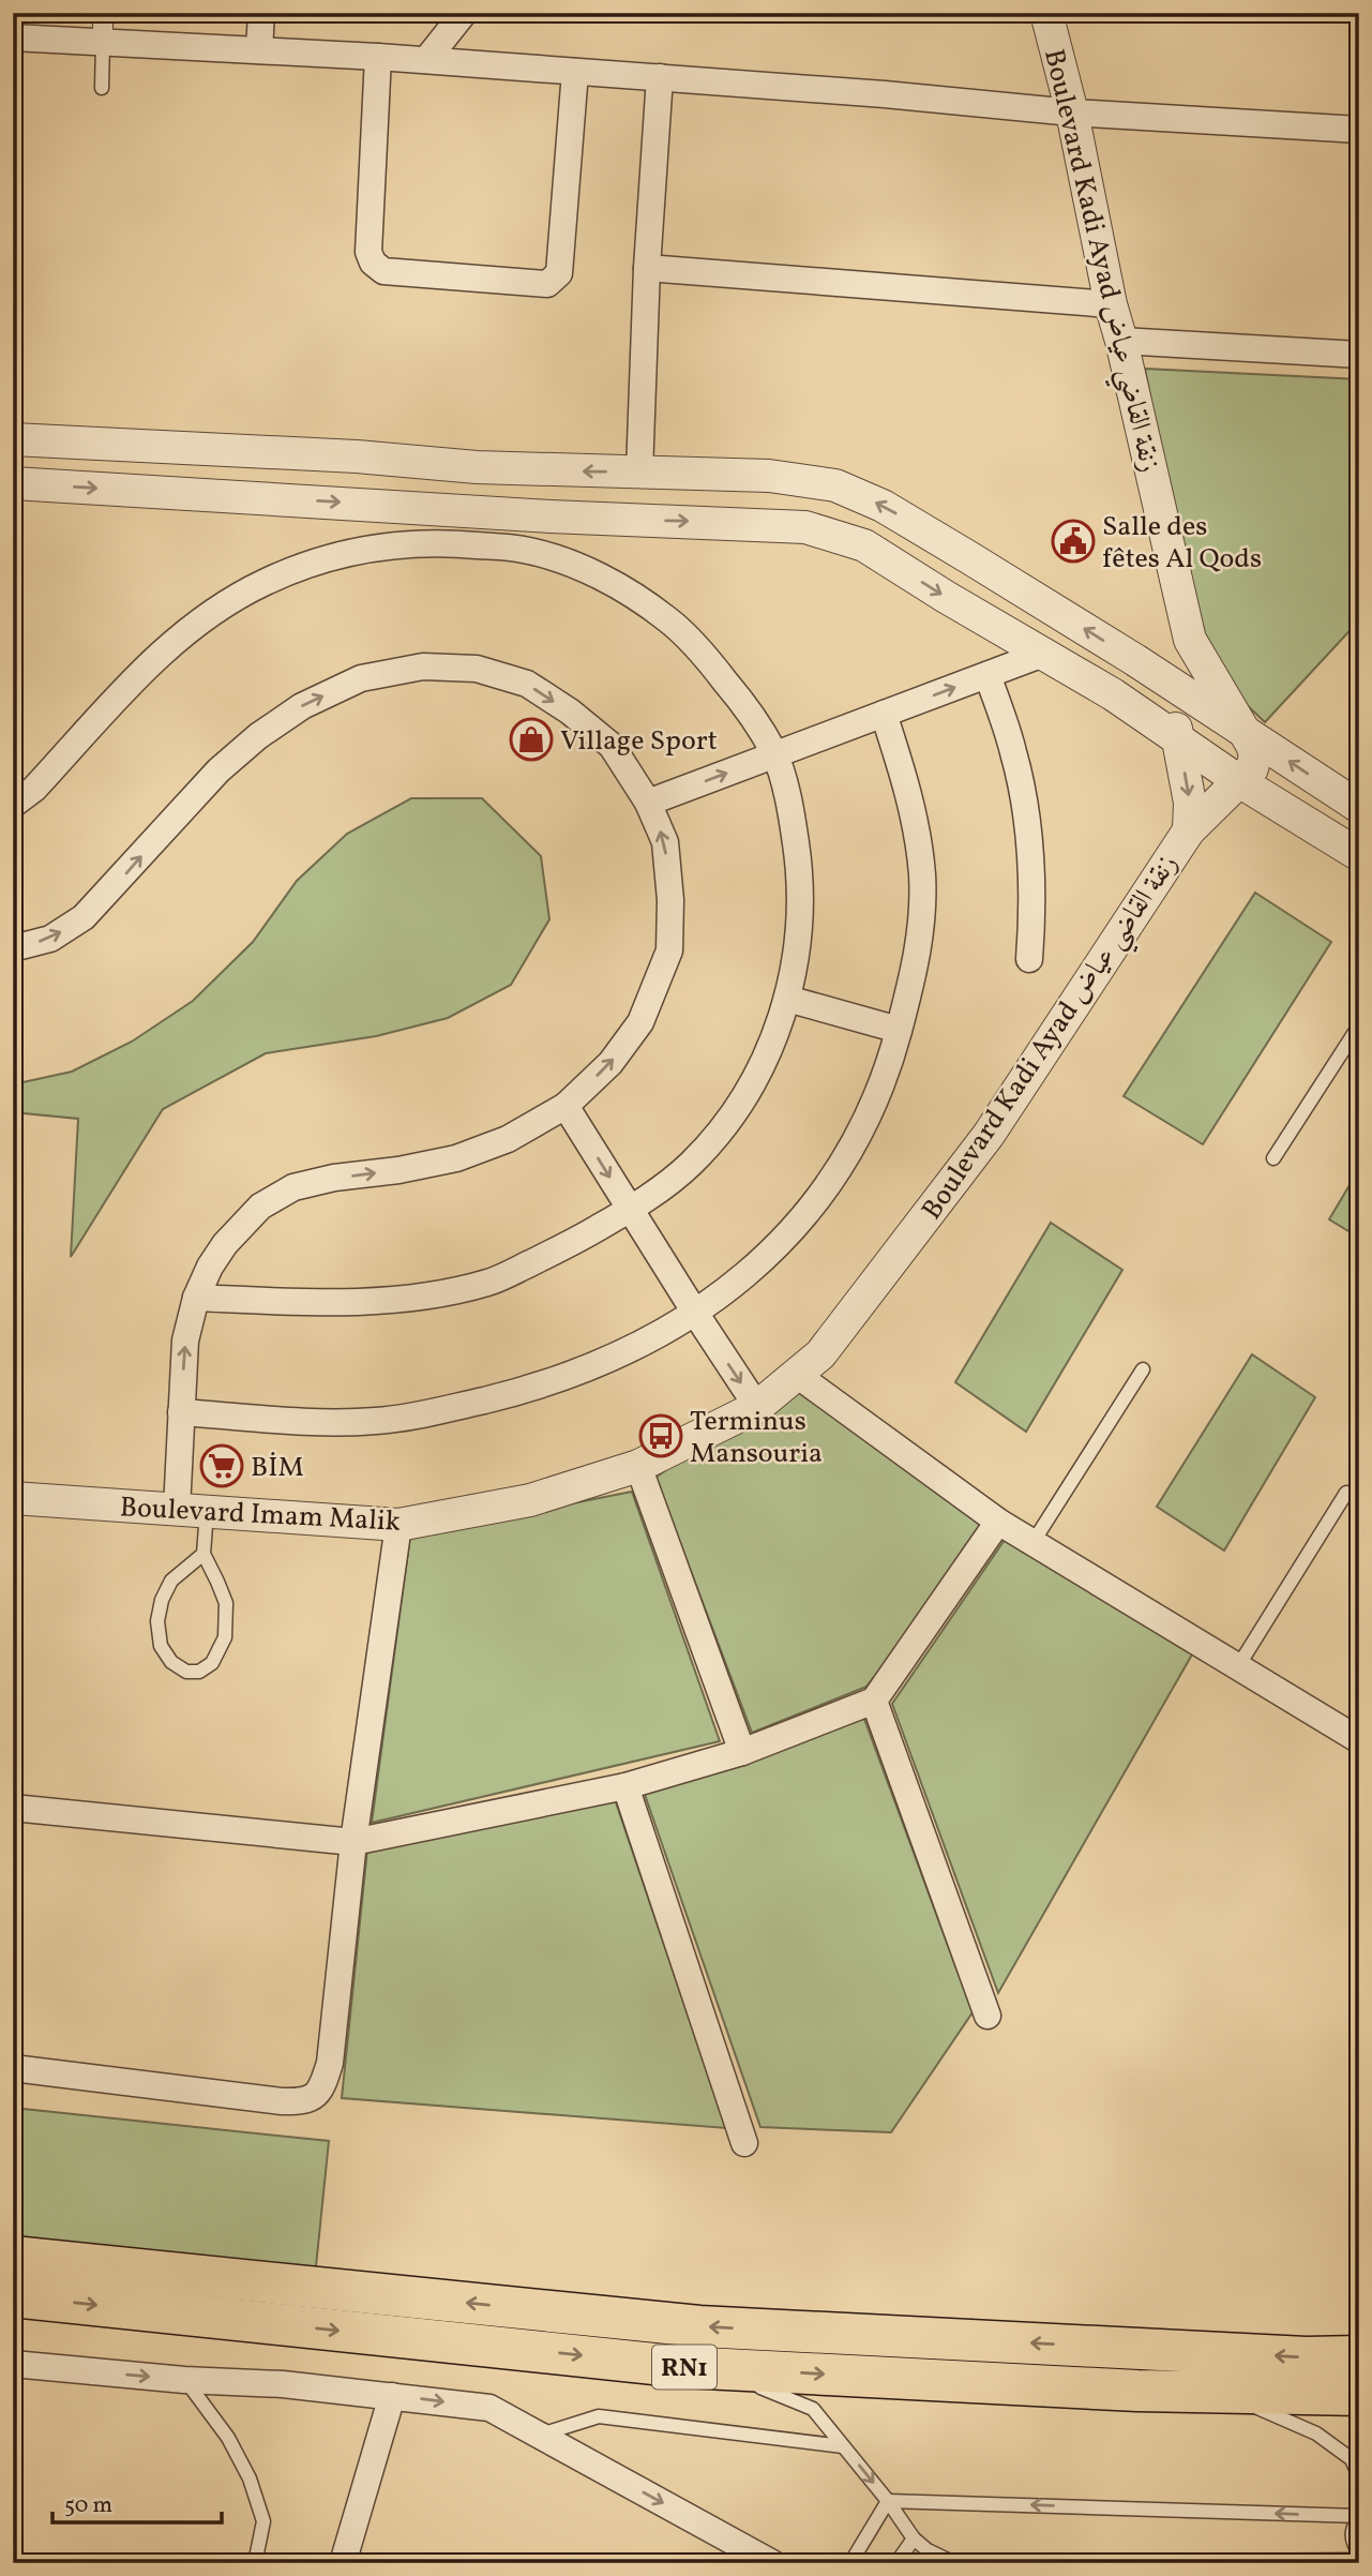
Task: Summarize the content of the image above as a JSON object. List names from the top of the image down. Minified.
{"streets":{"highway":["RN1"],"street":["Boulevard Kadi Ayad زنقة القاضي عياض","Boulevard Imam Malik"]},"crossings":[["Boulevard Kadi Ayad زنقة القاضي عياض","Boulevard Imam Malik"]],"places":{"public building":["Salle des fêtes Al Qods"],"shop":["Village Sport"],"bus stop":["Terminus Mansouria"],"supermarket":["BİM"]},"scale_bar":"50 m"}
